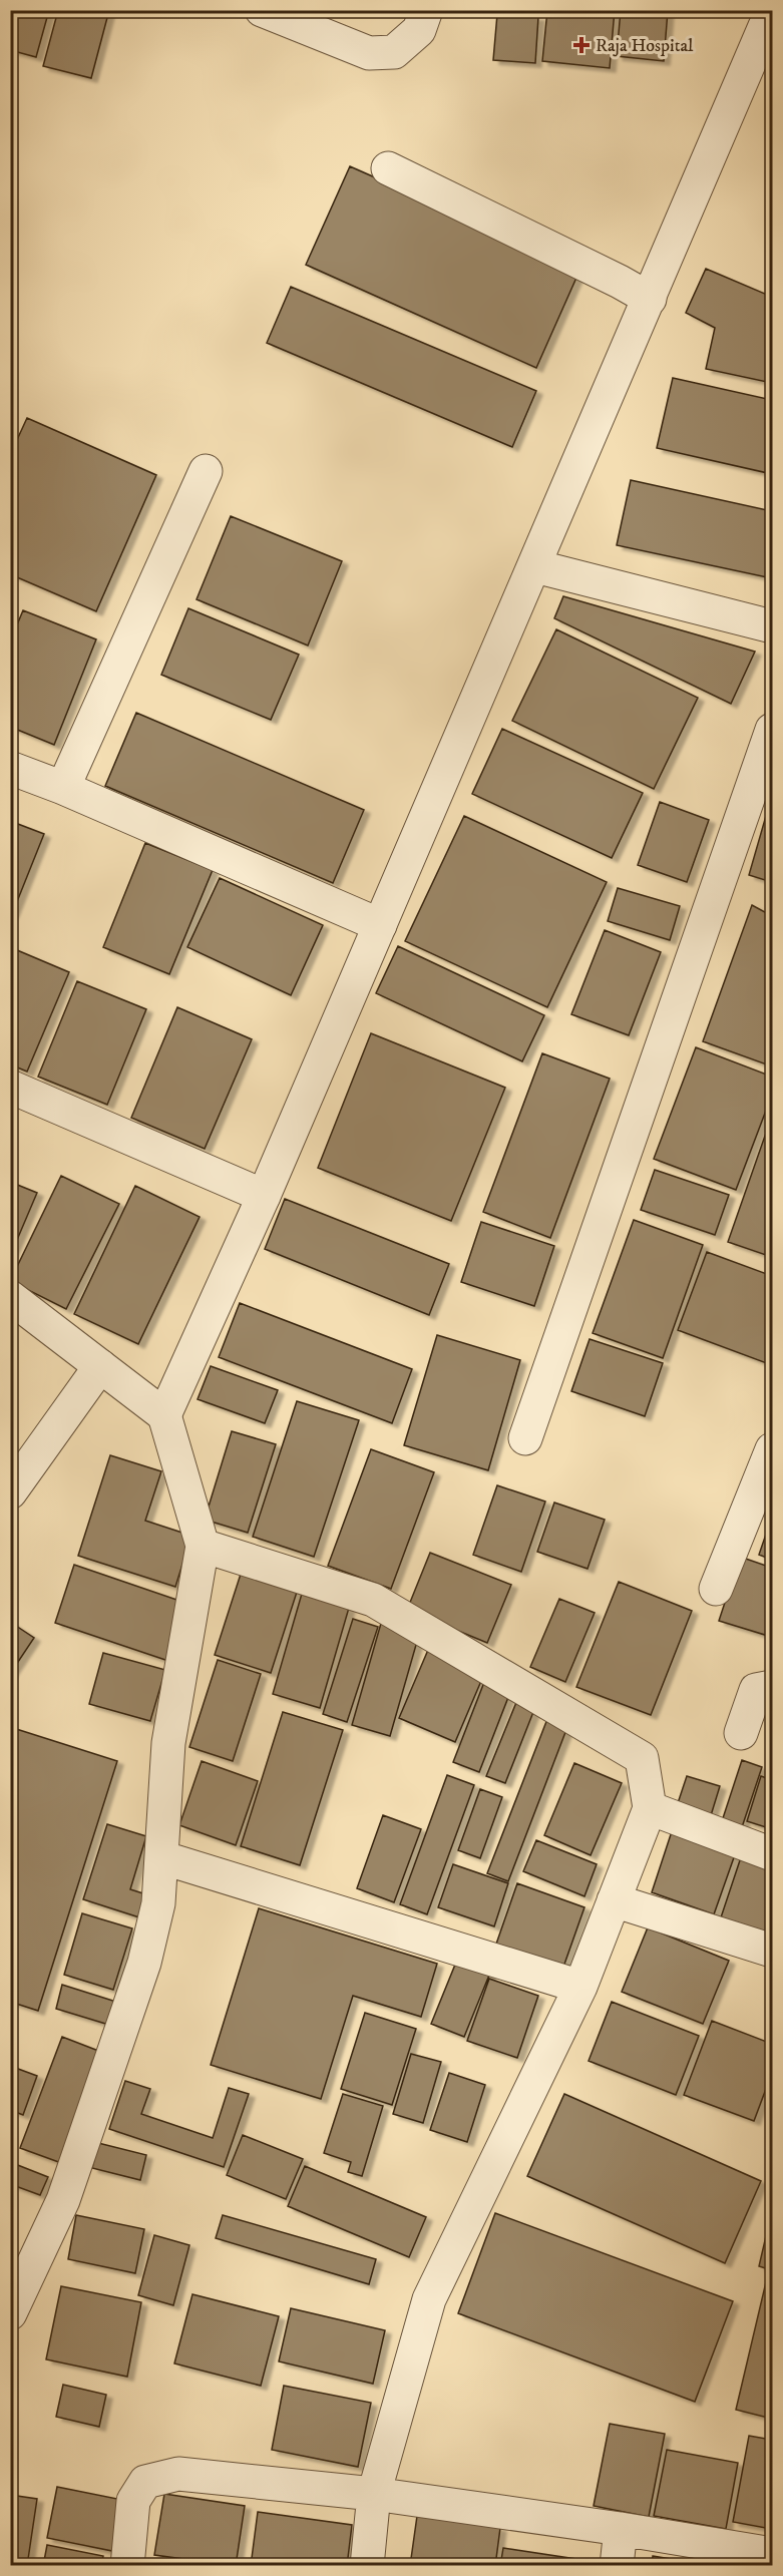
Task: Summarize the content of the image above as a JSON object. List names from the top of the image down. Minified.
{"places":{"health":["Raja Hospital"]}}
